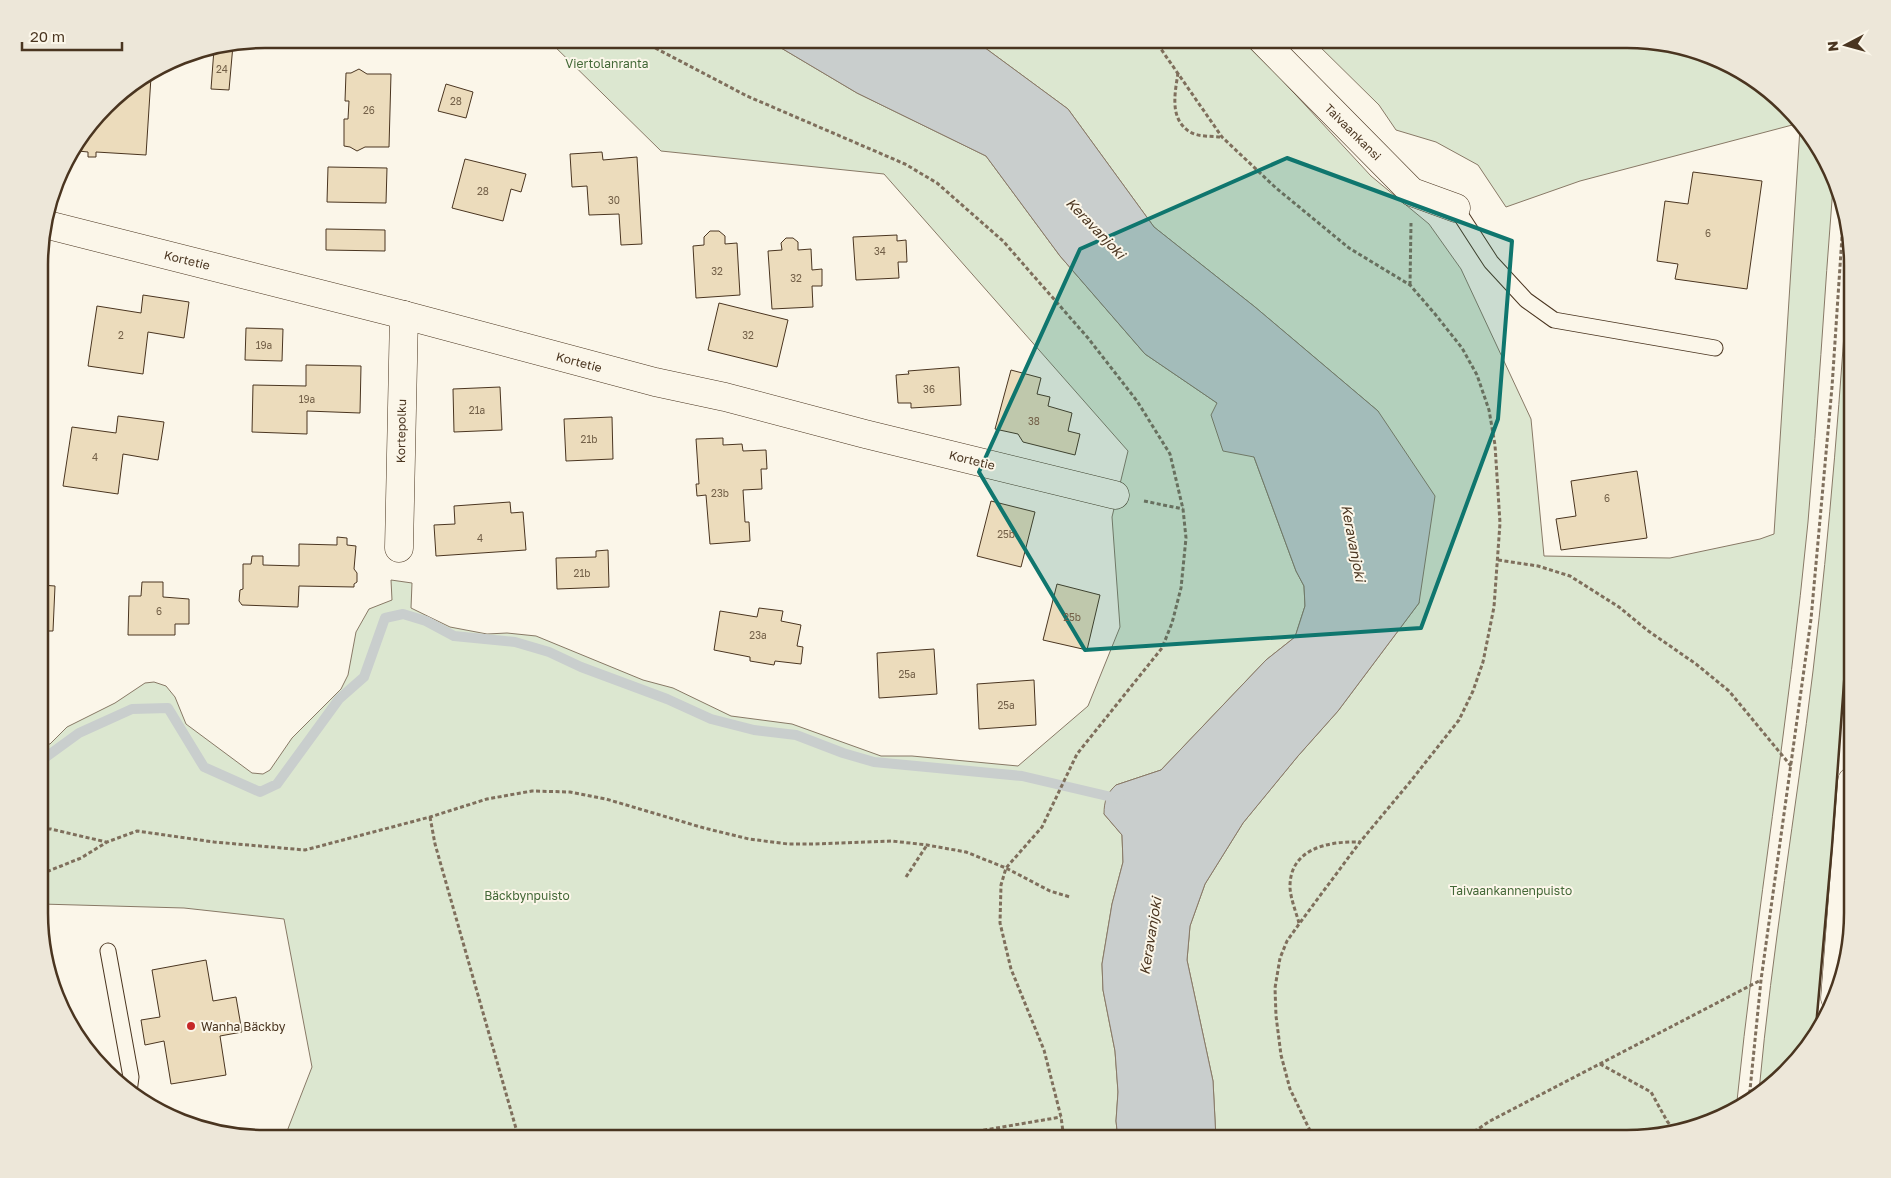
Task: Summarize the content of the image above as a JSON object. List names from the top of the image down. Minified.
{"streets":{"main road":["Taivaankansi","Kortetie","Kortepolku"]},"crossings":[["Kortetie","Kortepolku"]],"water":["Keravanjoki"],"parks":["Viertolanranta","Taivaankannenpuisto","Bäckbynpuisto"],"places":["Wanha Bäckby"],"house_numbers":["24","28","26","28","30","6","34","32","32","2","32","19a","36","19a","21a","38","21b","4","23b","6","25b","4","21b","6","25b","23a","25a","25a"],"scale_bar":"20 m","north":"left"}
